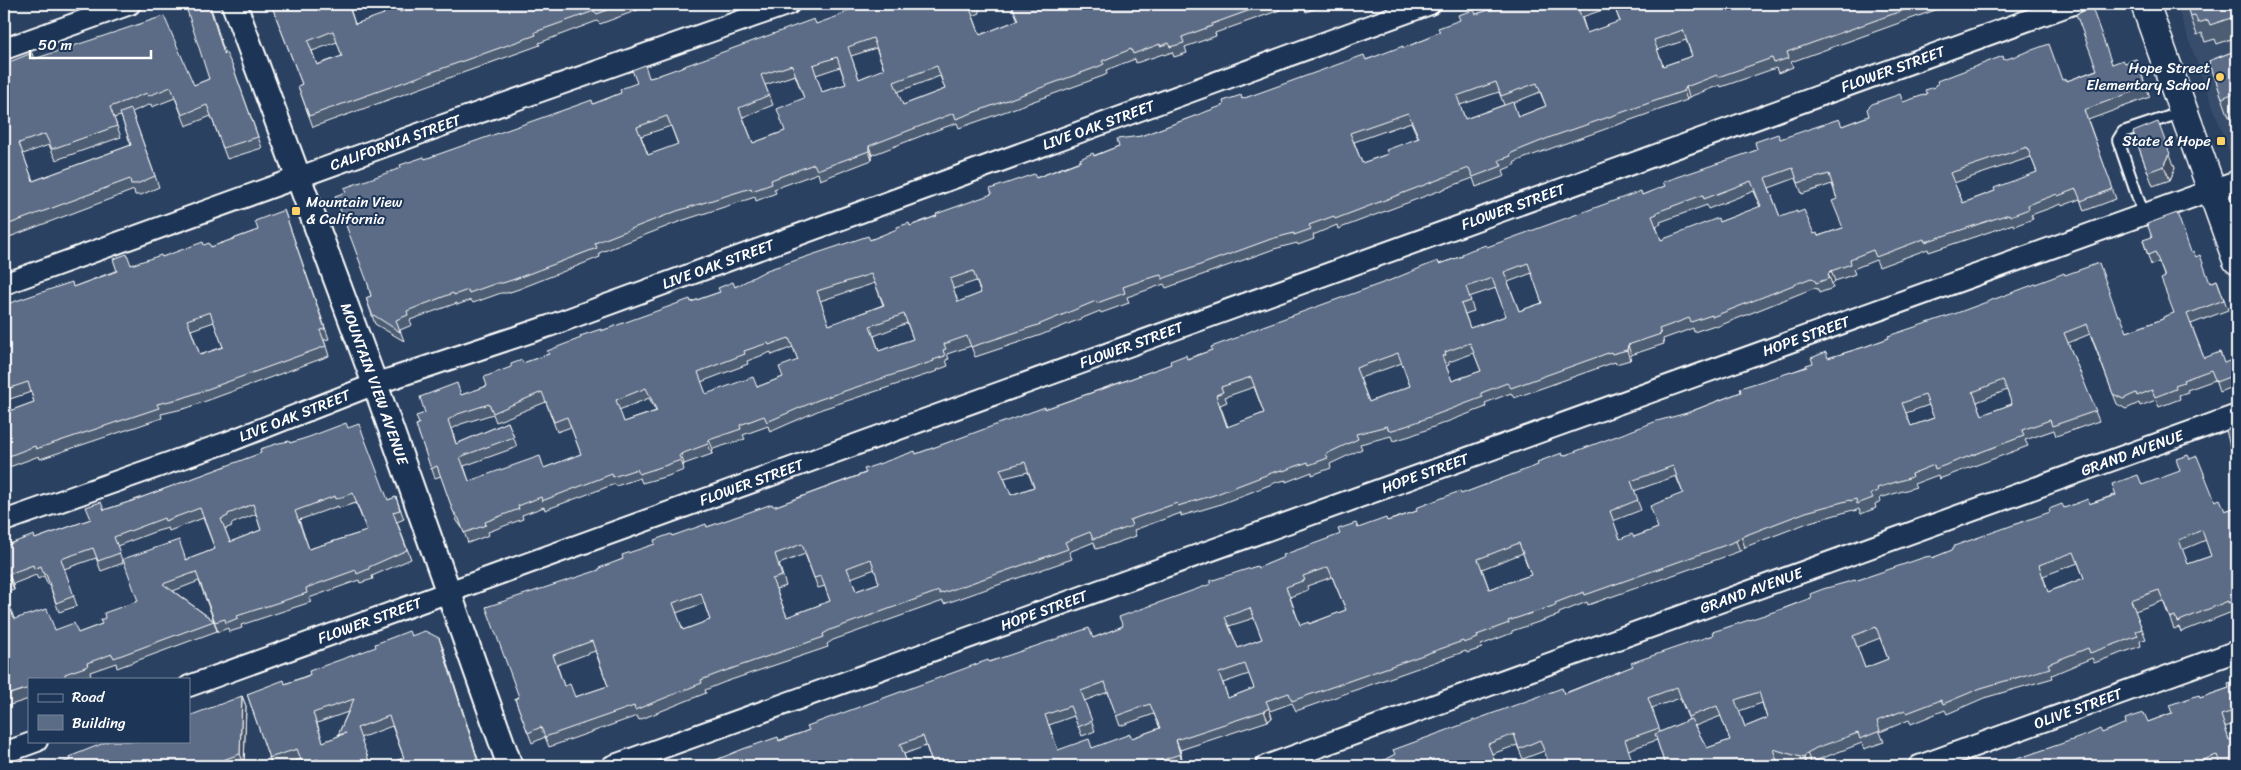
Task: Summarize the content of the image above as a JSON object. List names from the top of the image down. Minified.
{"streets":{"street":["FLOWER STREET","LIVE OAK STREET","CALIFORNIA STREET","HOPE STREET","MOUNTAIN VIEW AVENUE","GRAND AVENUE","OLIVE STREET"]},"crossings":[["FLOWER STREET","MOUNTAIN VIEW AVENUE"],["LIVE OAK STREET","MOUNTAIN VIEW AVENUE"],["CALIFORNIA STREET","MOUNTAIN VIEW AVENUE"]],"places":{"other":["Hope Street Elementary School"],"transit":["State & Hope","Mountain View & California"]},"legend":["Road","Building"],"scale_bar":"50 m"}
